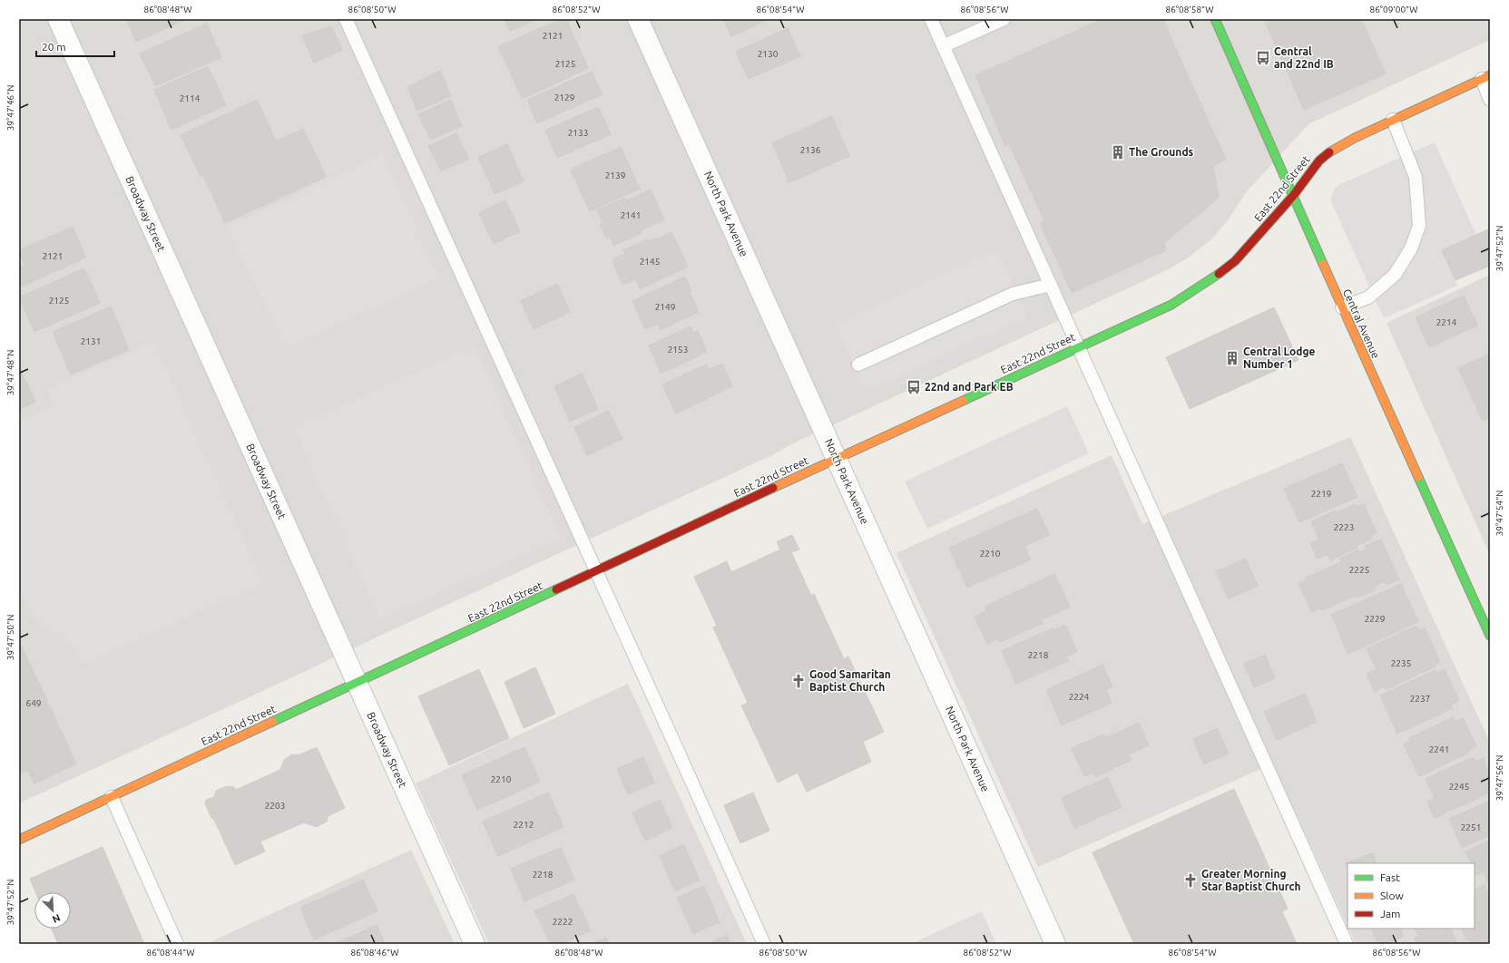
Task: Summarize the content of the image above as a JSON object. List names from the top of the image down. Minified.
{"streets":{"main road":["East 22nd Street","Central Avenue"],"street":["Broadway Street","North Park Avenue"]},"crossings":[["East 22nd Street","Broadway Street"],["East 22nd Street","North Park Avenue"],["East 22nd Street","Central Avenue"]],"places":{"bus stop":["Central and 22nd IB","22nd and Park EB"],"building":["The Grounds","Central Lodge Number 1"],"church":["Good Samaritan Baptist Church","Greater Morning Star Baptist Church"]},"house_numbers":["2121","2130","2125","2129","2114","2133","2136","2139","2141","2121","2145","2125","2149","2214","2131","2153","2219","2223","2210","2225","2229","2218","2235","2224","2237","649","2241","2210","2245","2203","2212","2251","2218","2222"],"legend":["Fast","Slow","Jam"],"scale_bar":"20 m","north":"bottom right","coordinates":["86°08'48\"W","86°08'50\"W","86°08'52\"W","86°08'54\"W","86°08'56\"W","86°08'58\"W","86°09'00\"W","39°47'46\"N","39°47'52\"N","39°47'48\"N","39°47'54\"N","39°47'50\"N","39°47'56\"N","86°08'44\"W","86°08'46\"W"]}
